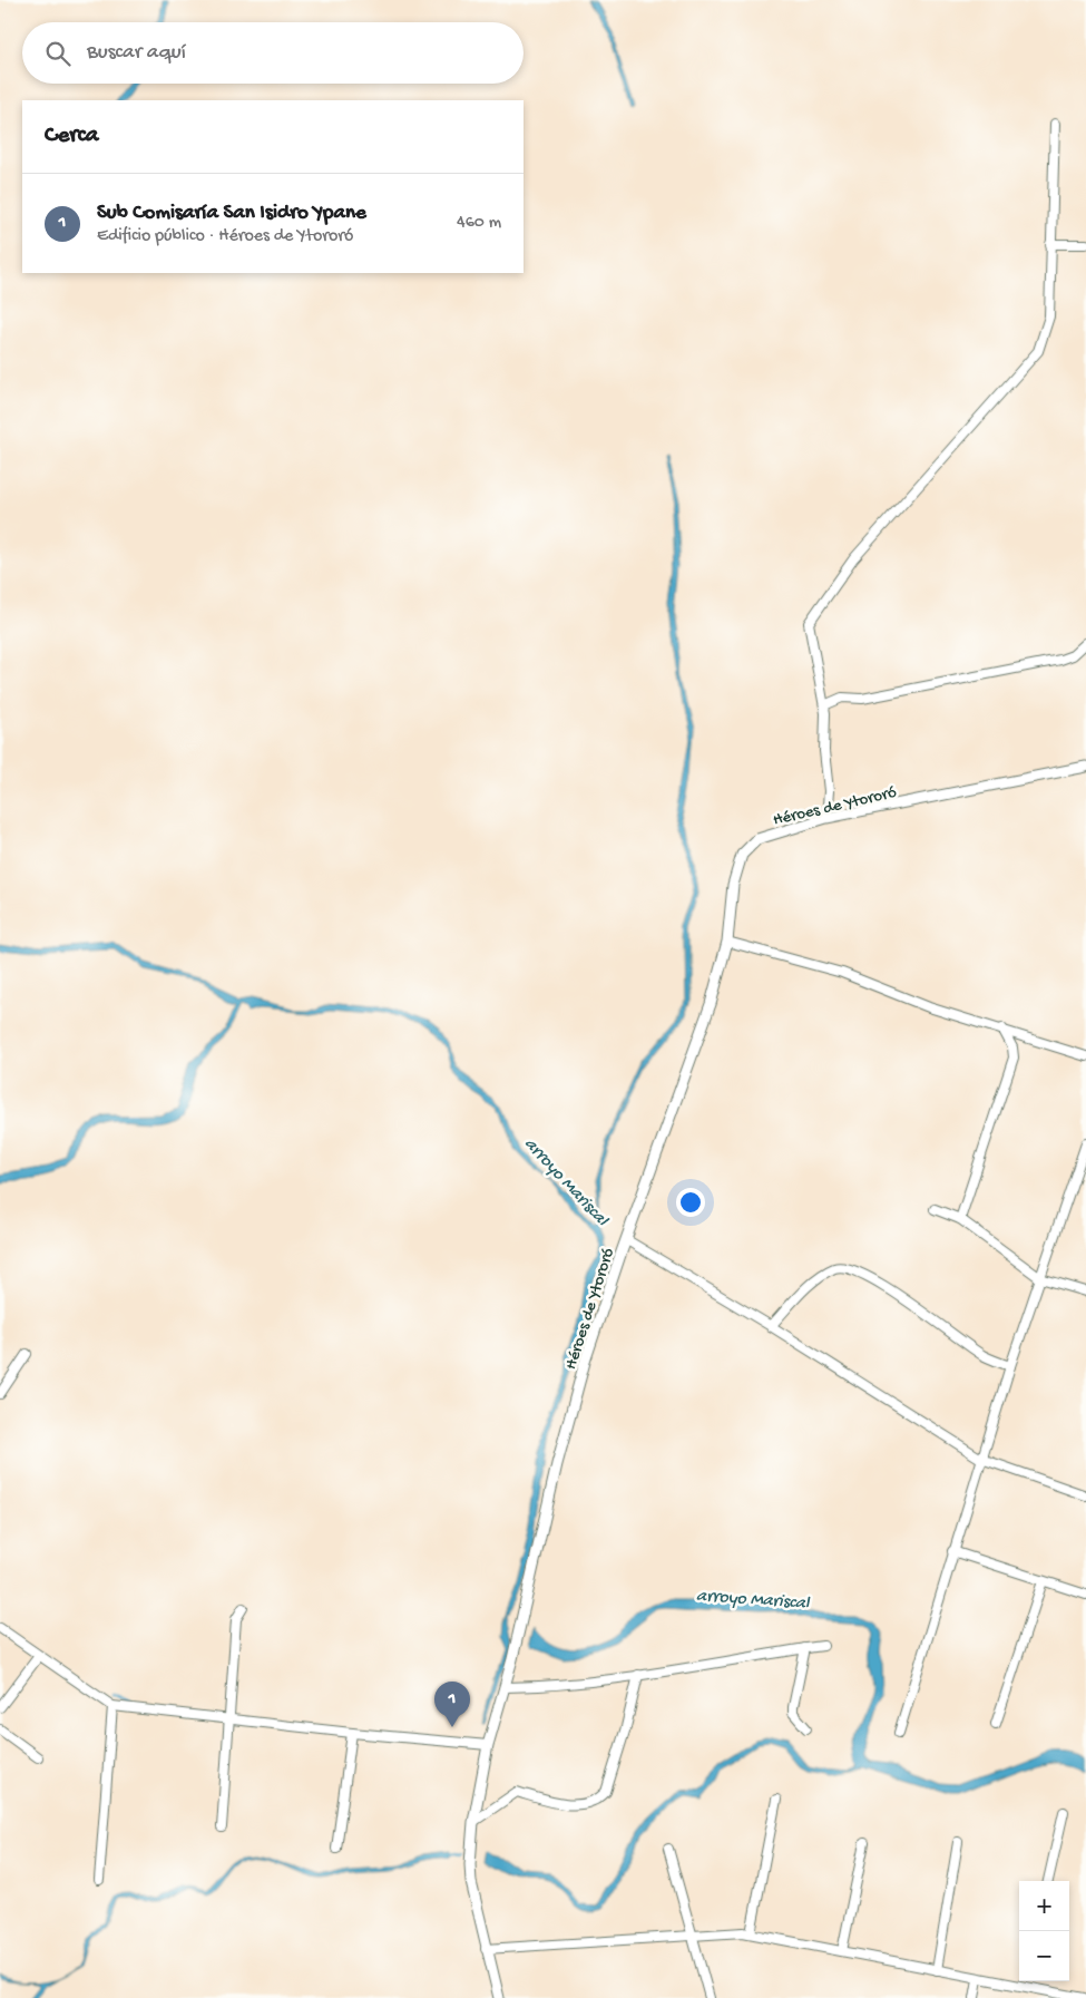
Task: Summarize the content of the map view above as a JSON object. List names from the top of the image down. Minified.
{"streets":{"main road":["Héroes de Ytororó"]},"water":["arroyo Mariscal"],"page":{"search":"Buscar aquí","heading":"Cerca","list":[{"mark":"1","name":"Sub Comisaría San Isidro Ypane","note":"Edificio público · Héroes de Ytororó","value":"460 m"}],"pins":"1","map_buttons":["+","−"]}}
